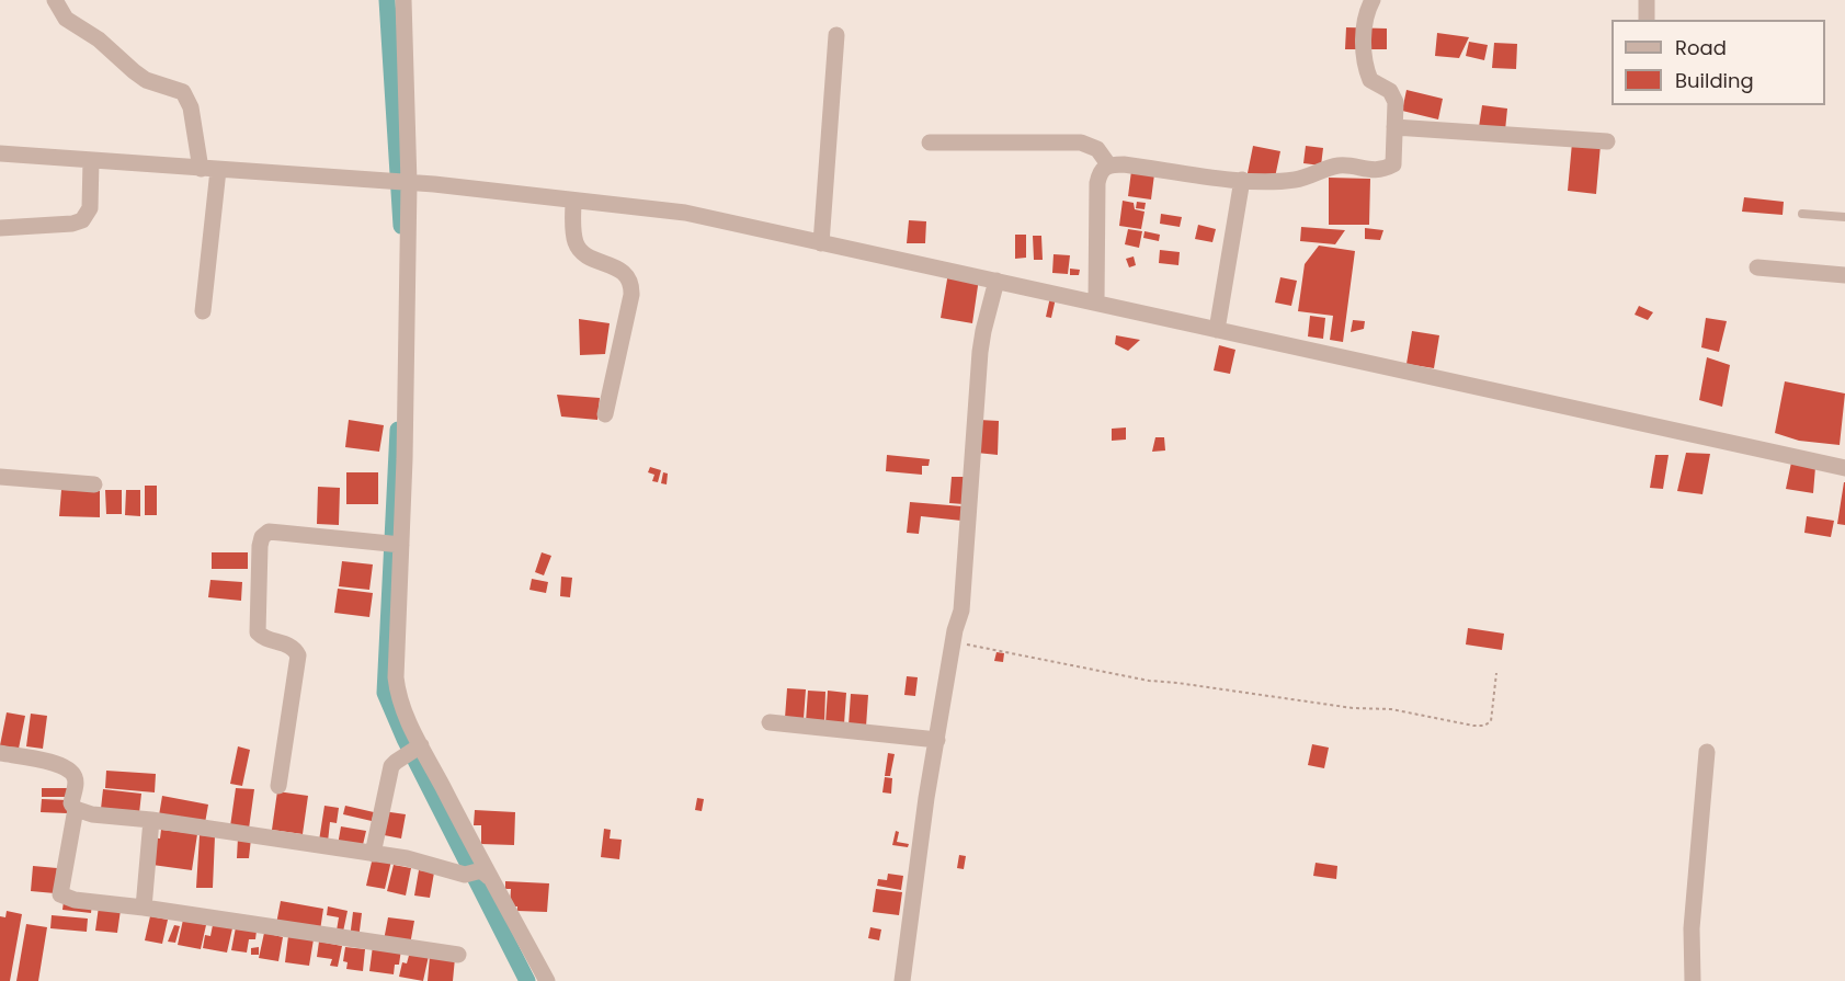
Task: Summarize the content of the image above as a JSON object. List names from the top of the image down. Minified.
{"legend":["Road","Building"]}
